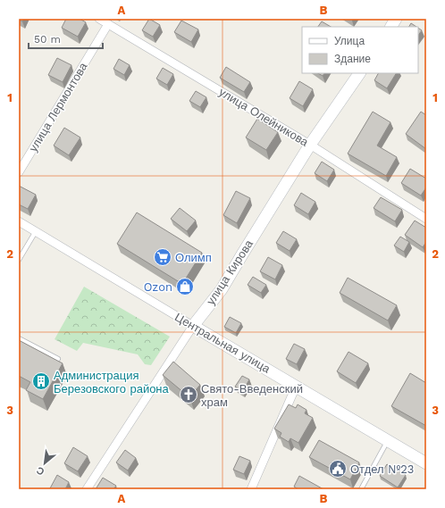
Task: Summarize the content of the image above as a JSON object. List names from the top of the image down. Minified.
{"streets":{"street":["улица Лермонтова","улица Олейникова","улица Кирова","Центральная улица"]},"crossings":[["улица Лермонтова","улица Олейникова"],["улица Олейникова","улица Кирова"],["улица Кирова","Центральная улица"]],"places":{"supermarket":["Олимп"],"shop":["Ozon"],"building":["Администрация Березовского района"],"church":["Свято-Введенский храм"],"public building":["Отдел №23"]},"legend":["Улица","Здание"],"scale_bar":"50 m","north":"bottom left","grid":{"columns":["A","B"],"rows":["1","2","3"]}}
